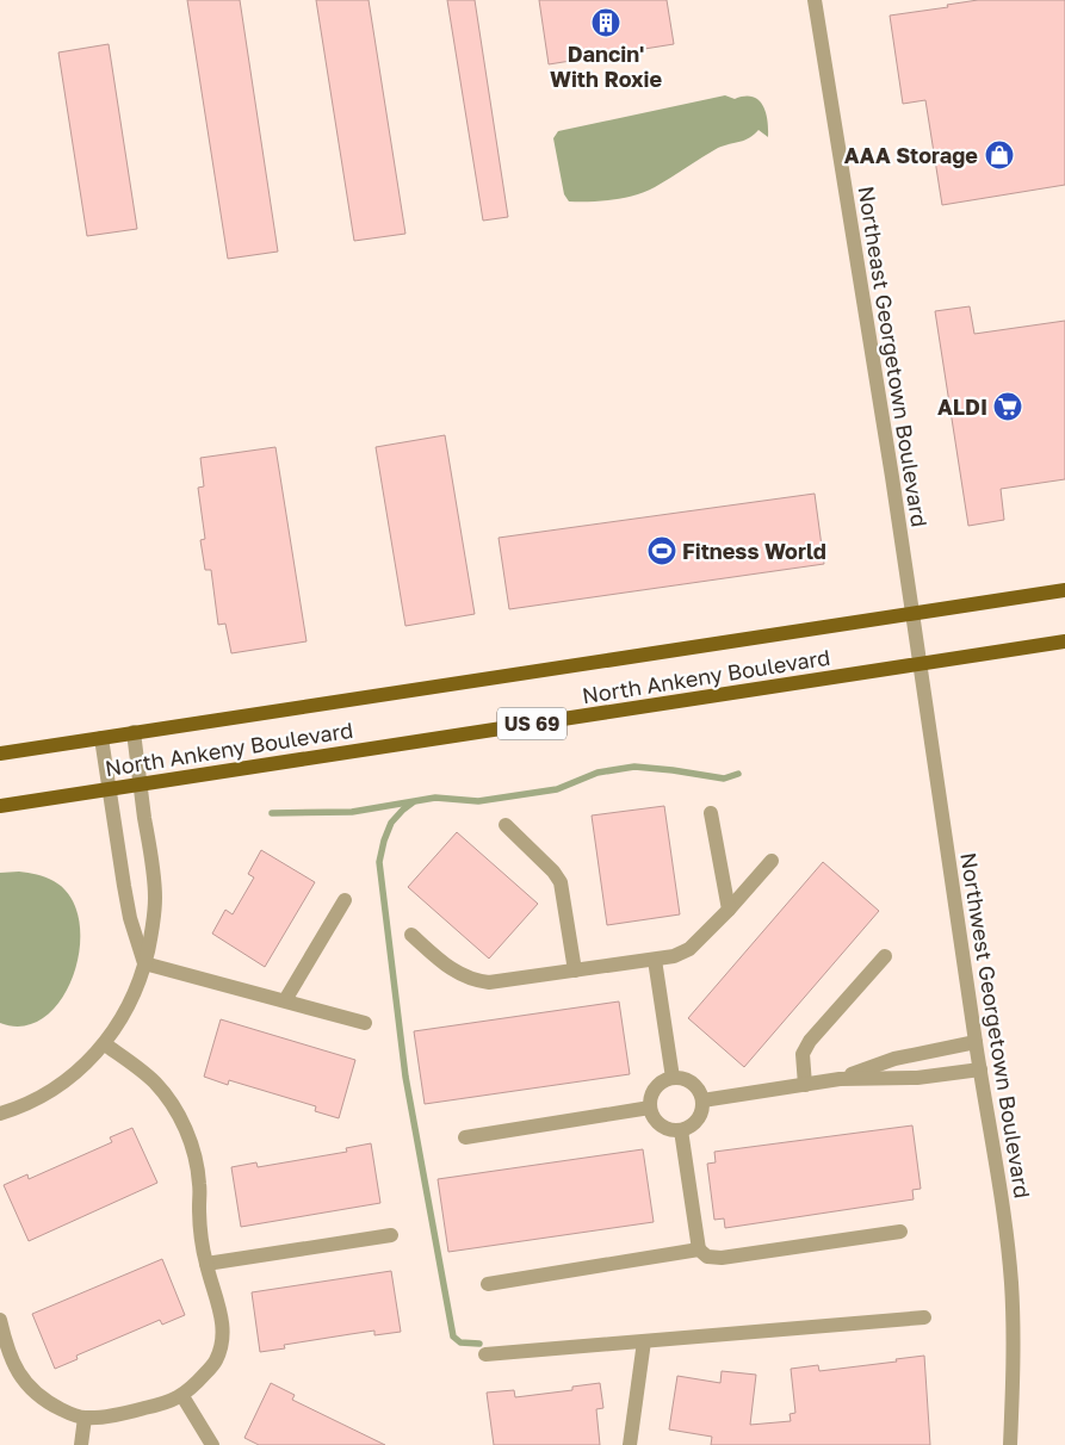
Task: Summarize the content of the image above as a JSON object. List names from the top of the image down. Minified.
{"streets":{"main road":["North Ankeny Boulevard","US 69"],"street":["Northeast Georgetown Boulevard","Northwest Georgetown Boulevard"]},"crossings":[["Northeast Georgetown Boulevard","North Ankeny Boulevard"],["Northeast Georgetown Boulevard","Northwest Georgetown Boulevard"],["North Ankeny Boulevard","Northwest Georgetown Boulevard"]],"places":{"building":["Dancin' With Roxie"],"shop":["AAA Storage"],"supermarket":["ALDI"],"sports":["Fitness World"]}}
